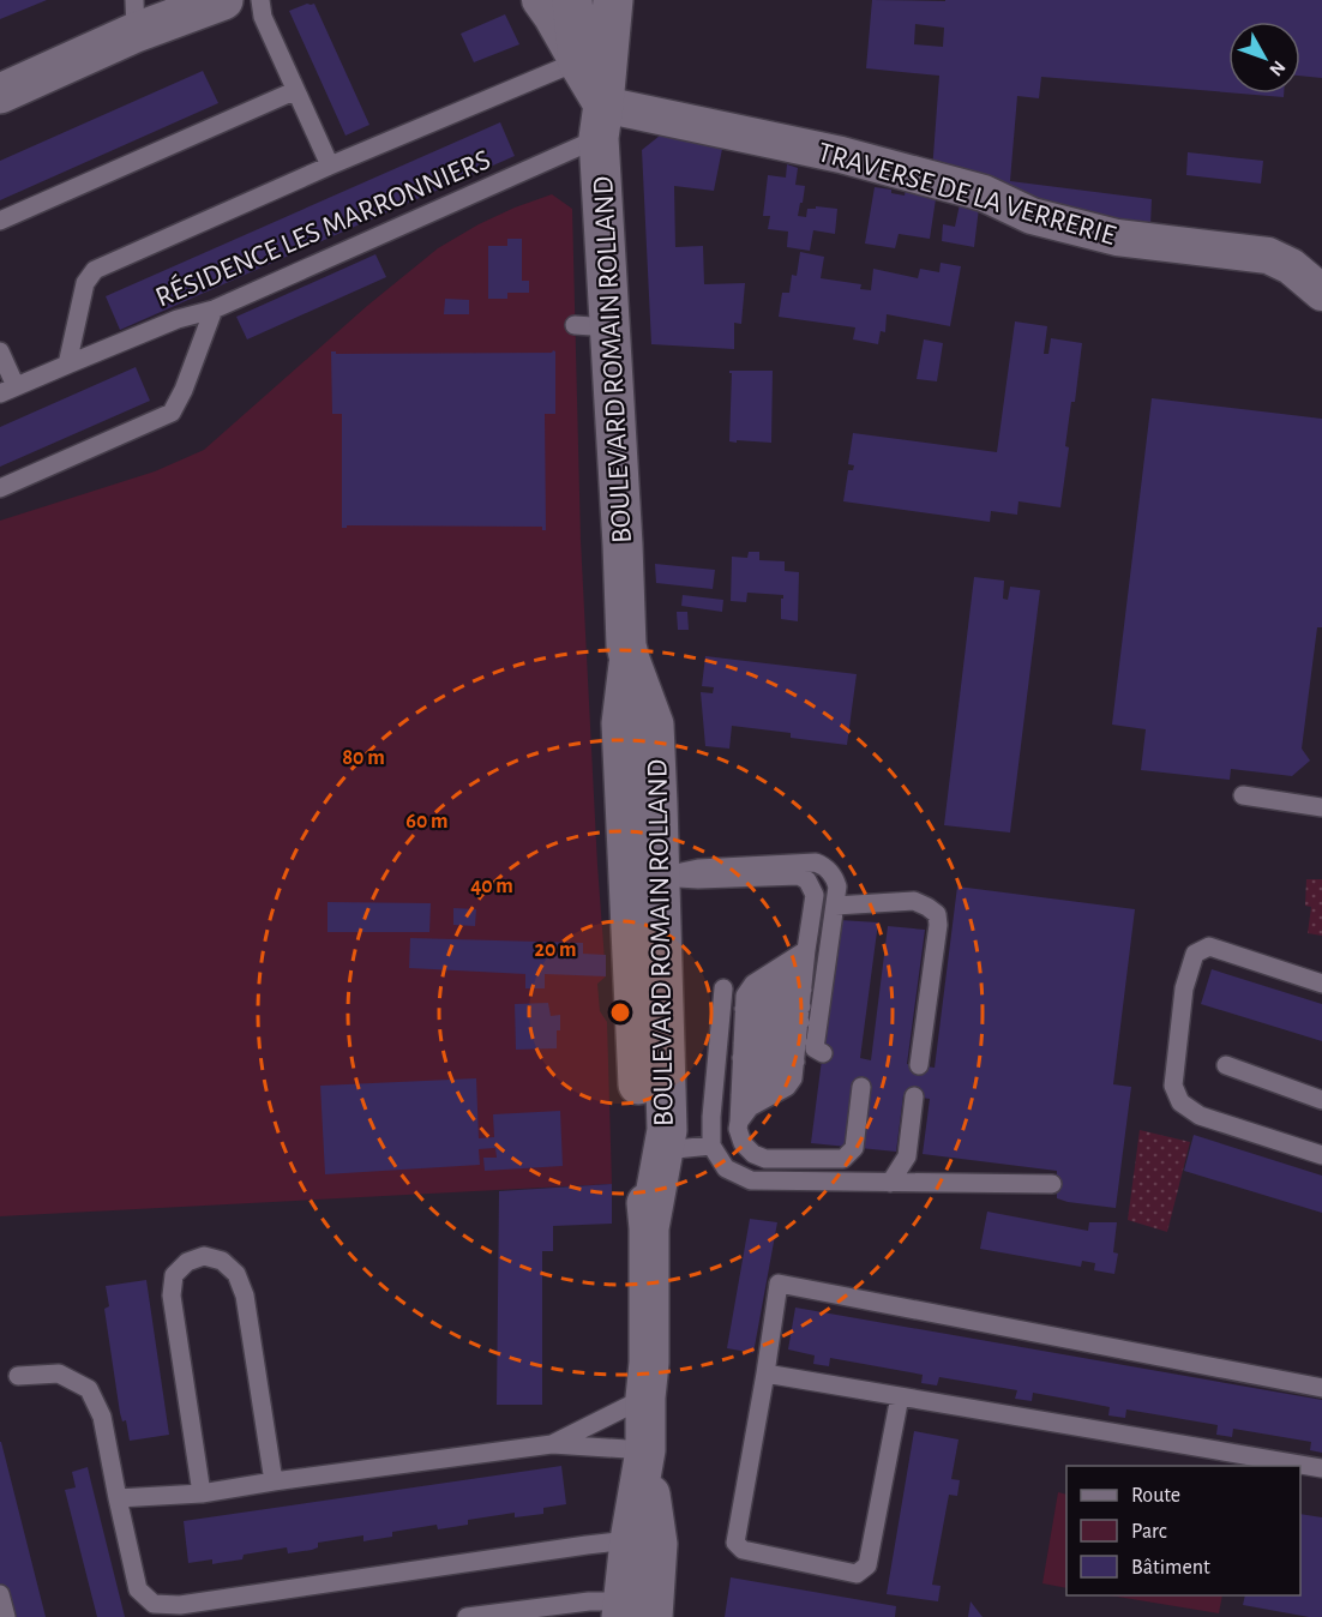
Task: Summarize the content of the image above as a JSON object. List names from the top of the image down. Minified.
{"streets":{"main road":["BOULEVARD ROMAIN ROLLAND"],"street":["TRAVERSE DE LA VERRERIE"],"lane":["RÉSIDENCE LES MARRONNIERS"]},"crossings":[["TRAVERSE DE LA VERRERIE","RÉSIDENCE LES MARRONNIERS"],["TRAVERSE DE LA VERRERIE","BOULEVARD ROMAIN ROLLAND"],["RÉSIDENCE LES MARRONNIERS","BOULEVARD ROMAIN ROLLAND"]],"legend":["Route","Parc","Bâtiment"],"north":"bottom right","rings":["80 m","60 m","40 m","20 m"]}
